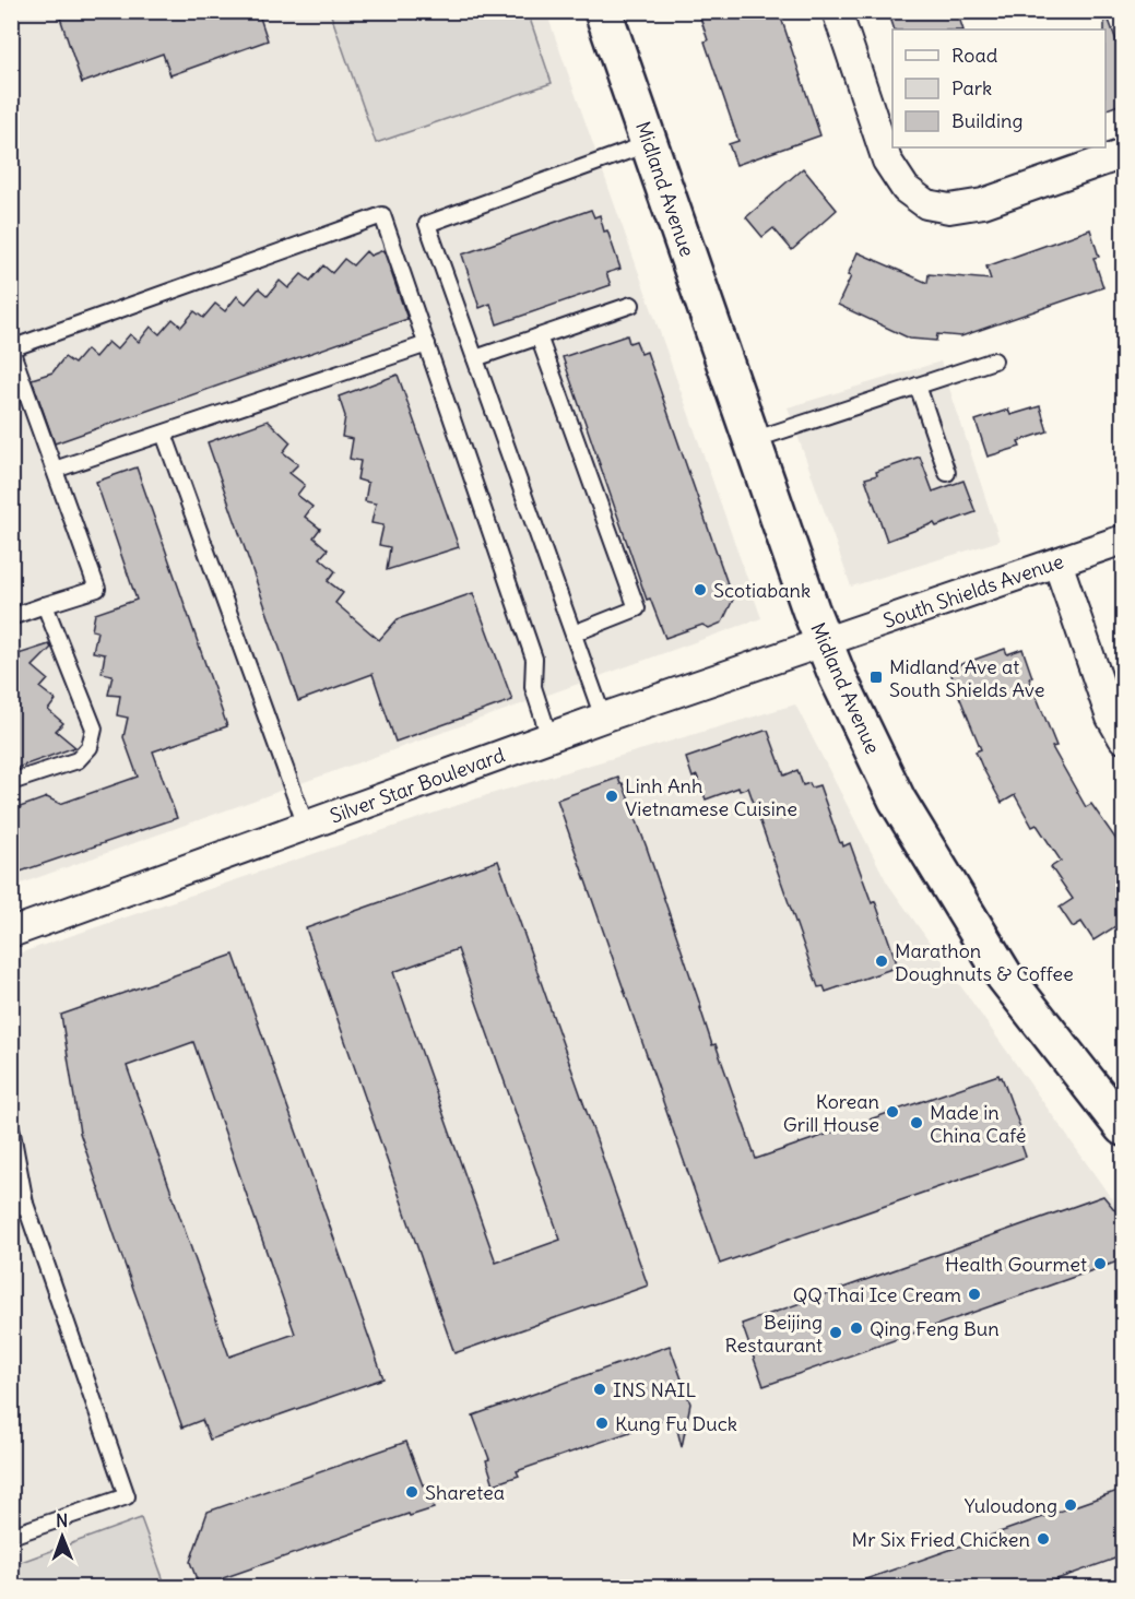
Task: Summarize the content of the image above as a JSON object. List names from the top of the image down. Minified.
{"streets":{"main road":["Midland Avenue"],"street":["South Shields Avenue","Silver Star Boulevard"]},"crossings":[["Midland Avenue","South Shields Avenue"],["Midland Avenue","Silver Star Boulevard"],["South Shields Avenue","Silver Star Boulevard"]],"places":{"other":["Scotiabank","Linh Anh Vietnamese Cuisine","Marathon Doughnuts & Coffee","Korean Grill House","Made in China Café","Health Gourmet","QQ Thai Ice Cream","Qing Feng Bun","Beijing Restaurant","INS NAIL","Kung Fu Duck","Sharetea","Yuloudong","Mr Six Fried Chicken"],"transit":["Midland Ave at South Shields Ave"]},"legend":["Road","Park","Building"],"north":"top"}
